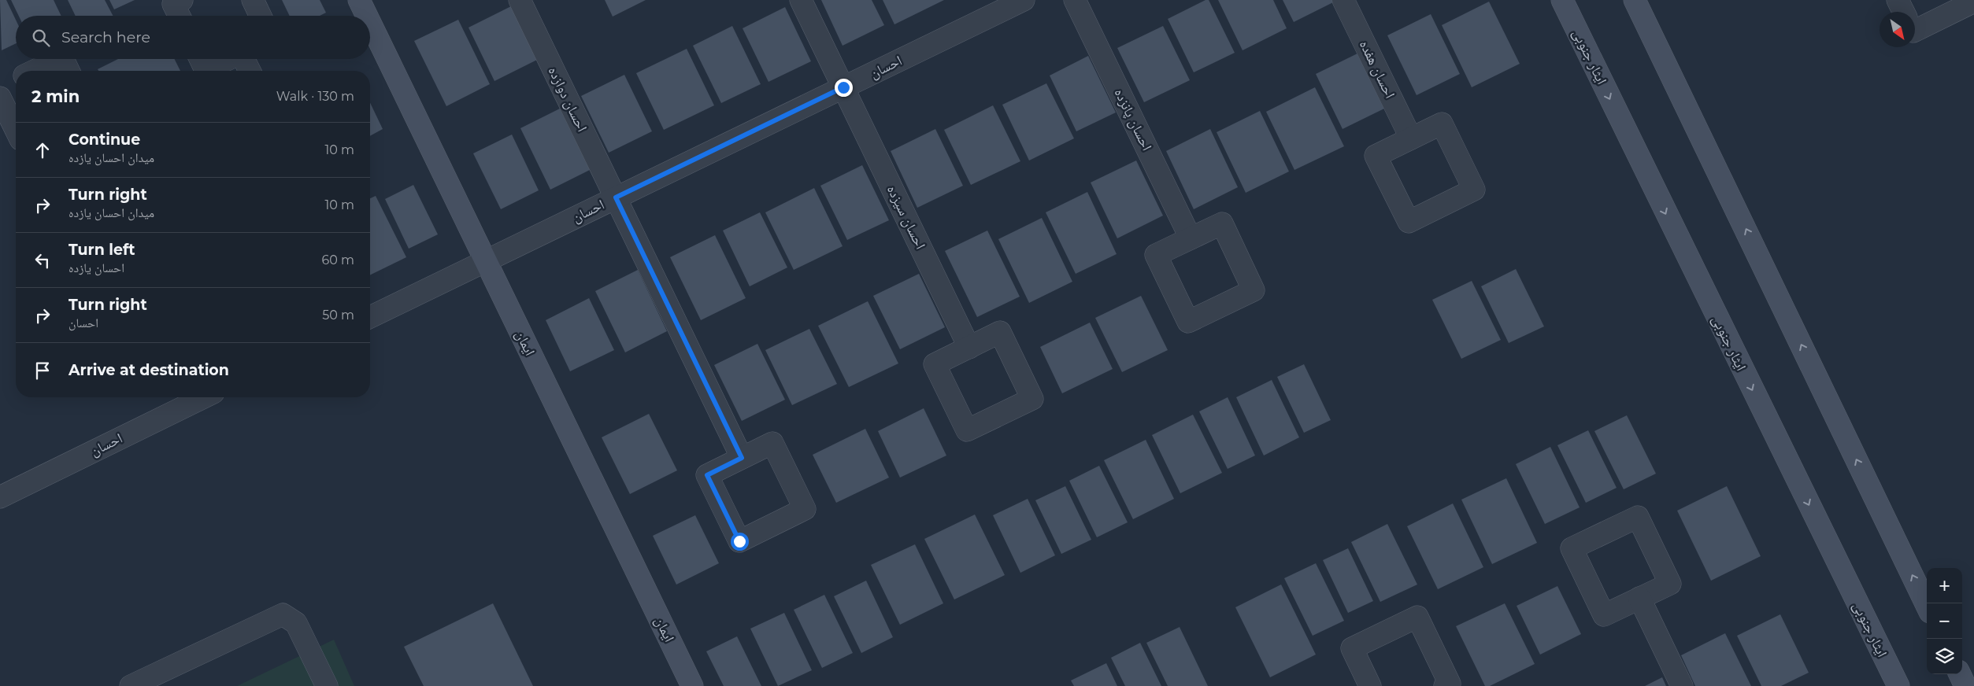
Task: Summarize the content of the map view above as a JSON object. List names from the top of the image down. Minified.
{"streets":{"main road":["ایثار جنوبی","ایمان"],"street":["احسان","احسان هفده","احسان دوازده","احسان پانزده","احسان سیزده"]},"crossings":[["احسان","احسان دوازده"],["احسان","احسان سیزده"],["احسان","ایمان"]],"north":"bottom right","page":{"search":"Search here","heading":["2 min","Walk · 130 m"],"list":[["Continue","میدان احسان یازده","10 m"],["Turn right","میدان احسان یازده","10 m"],["Turn left","احسان یازده","60 m"],["Turn right","احسان","50 m"],"Arrive at destination"],"map_buttons":["+","−"]}}
